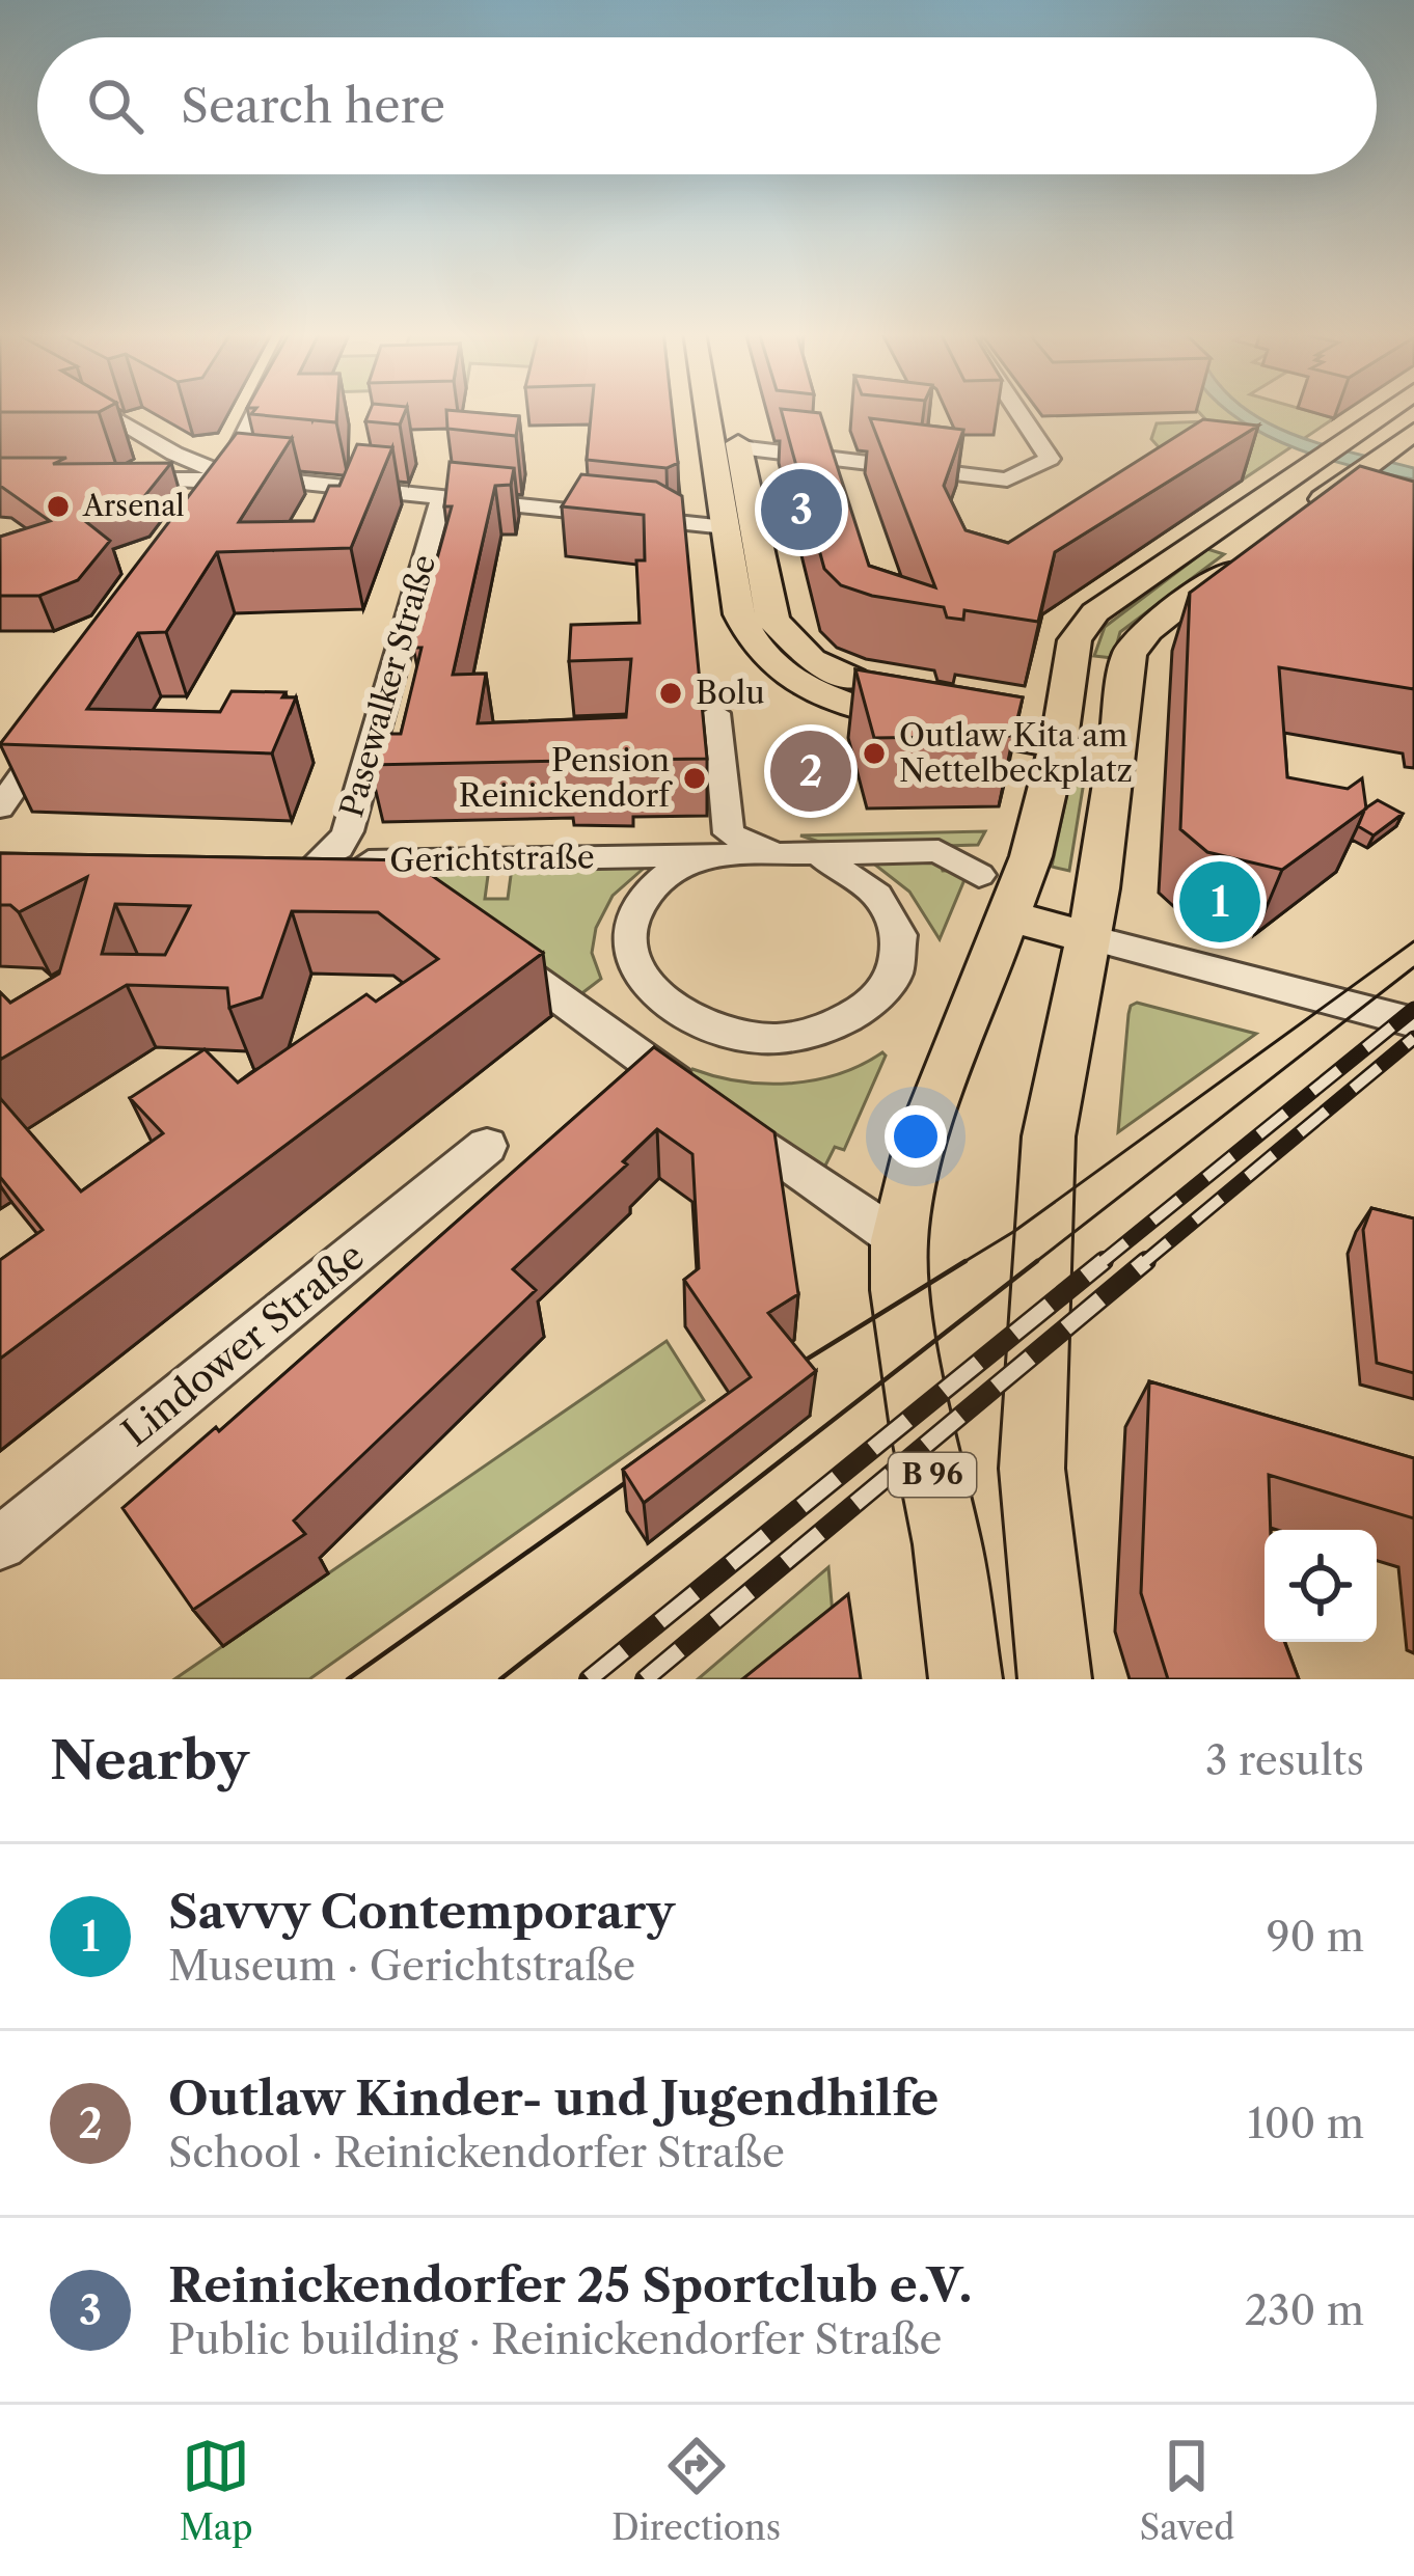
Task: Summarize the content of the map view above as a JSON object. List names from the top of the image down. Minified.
{"streets":{"main road":["B 96"],"street":["Pasewalker Straße","Gerichtstraße","Lindower Straße"]},"crossings":[["Pasewalker Straße","Gerichtstraße"]],"places":["Arsenal","Bolu","Outlaw Kita am Nettelbeckplatz","Pension Reinickendorf"],"page":{"search":"Search here","pins":["3","2","1"],"heading":["Nearby","3 results"],"list":[{"mark":"1","name":"Savvy Contemporary","note":"Museum · Gerichtstraße","value":"90 m"},{"mark":"2","name":"Outlaw Kinder- und Jugendhilfe","note":"School · Reinickendorfer Straße","value":"100 m"},{"mark":"3","name":"Reinickendorfer 25 Sportclub e.V.","note":"Public building · Reinickendorfer Straße","value":"230 m"}],"nav":["Map","Directions","Saved"]}}
